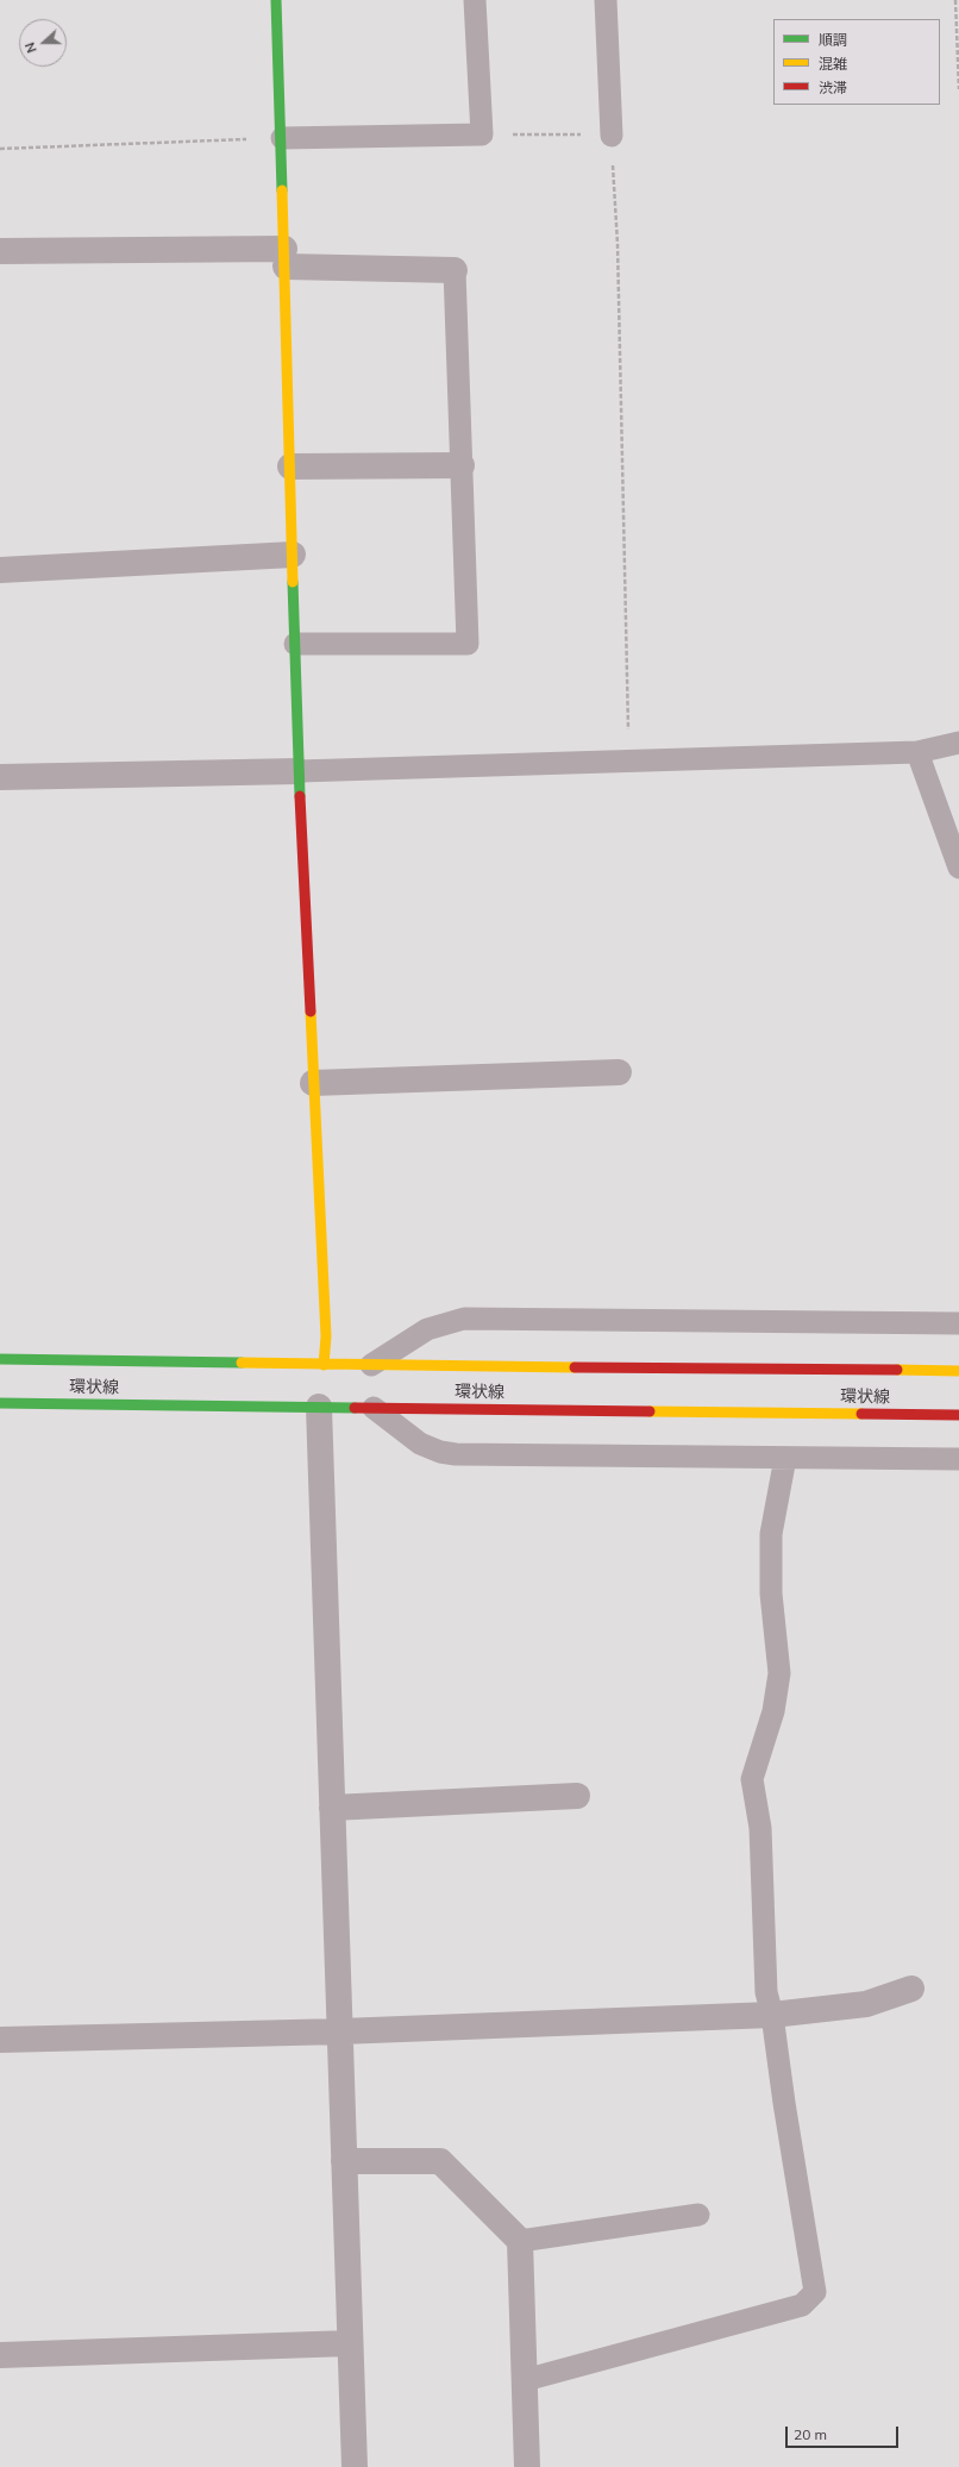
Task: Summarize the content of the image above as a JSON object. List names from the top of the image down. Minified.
{"streets":{"street":["環状線"]},"legend":["順調","混雑","渋滞"],"scale_bar":"20 m","north":"left"}
